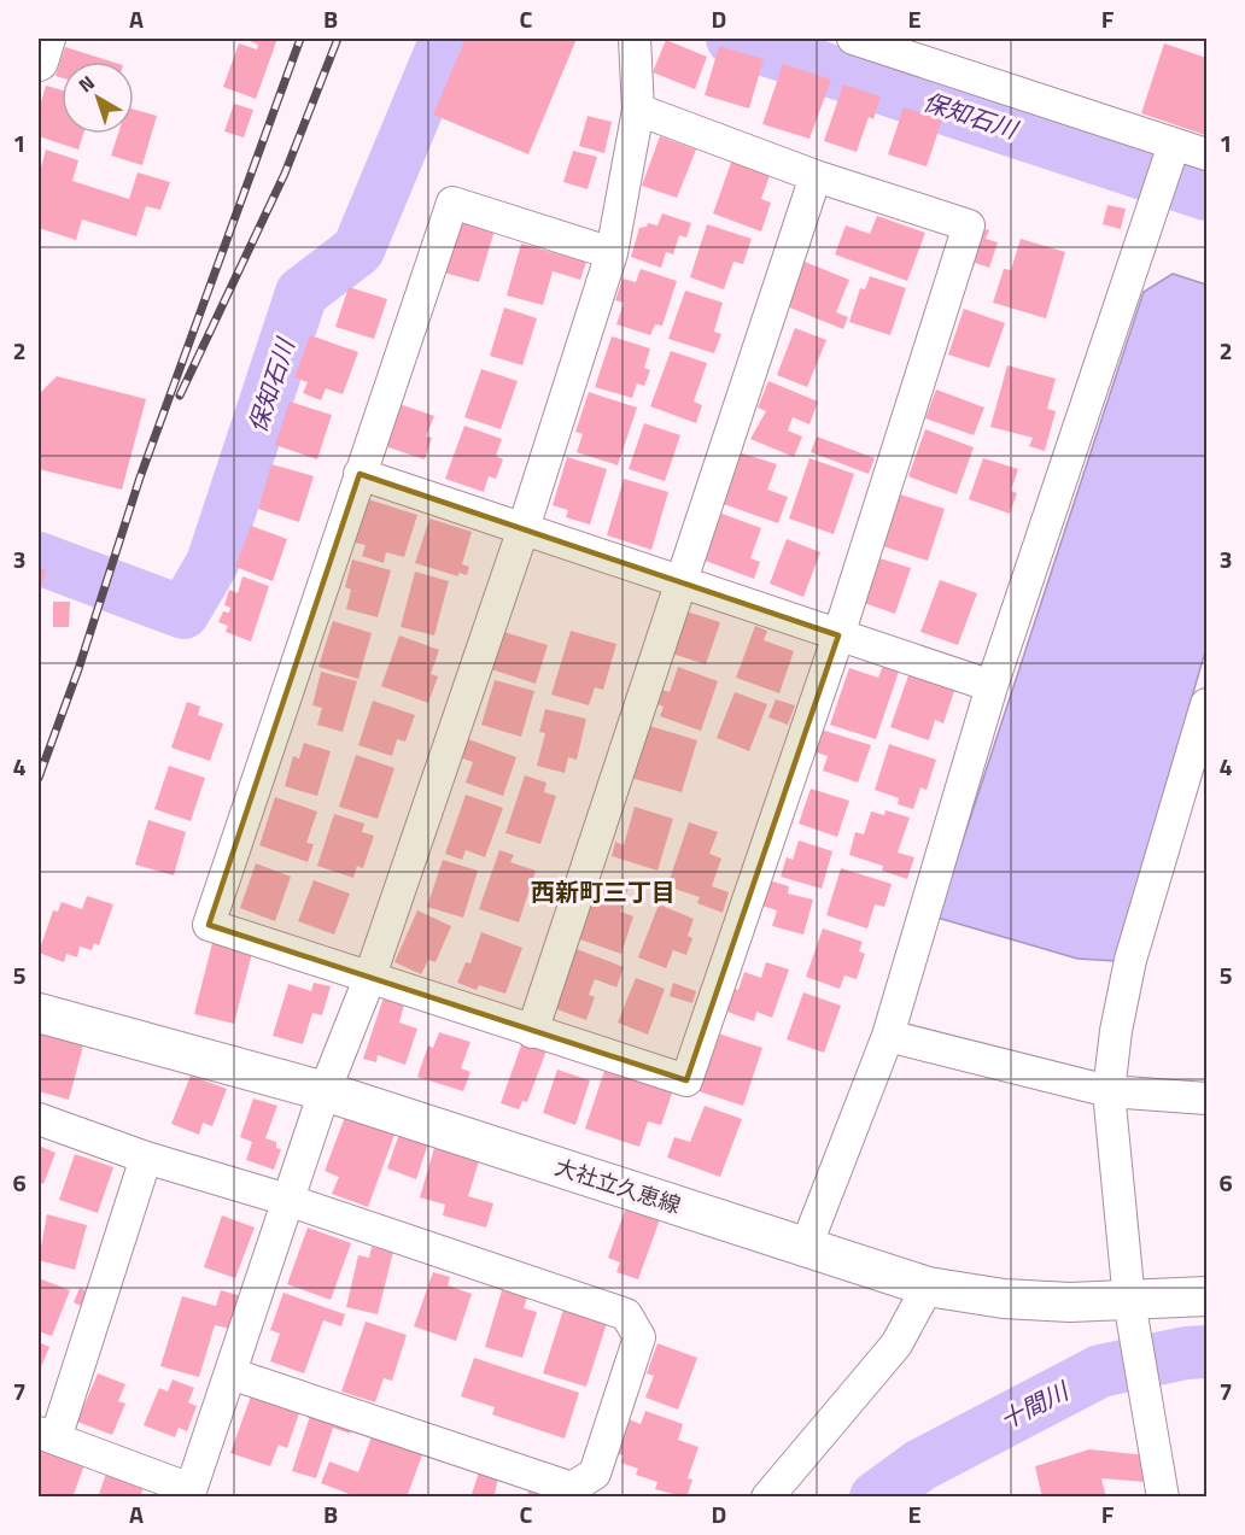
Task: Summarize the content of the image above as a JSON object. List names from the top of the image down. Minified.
{"streets":{"main road":["大社立久恵線"]},"districts":["西新町三丁目"],"water":["保知石川","十間川"],"north":"top left","grid":{"columns":["A","B","C","D","E","F"],"rows":["1","2","3","4","5","6","7"]}}
